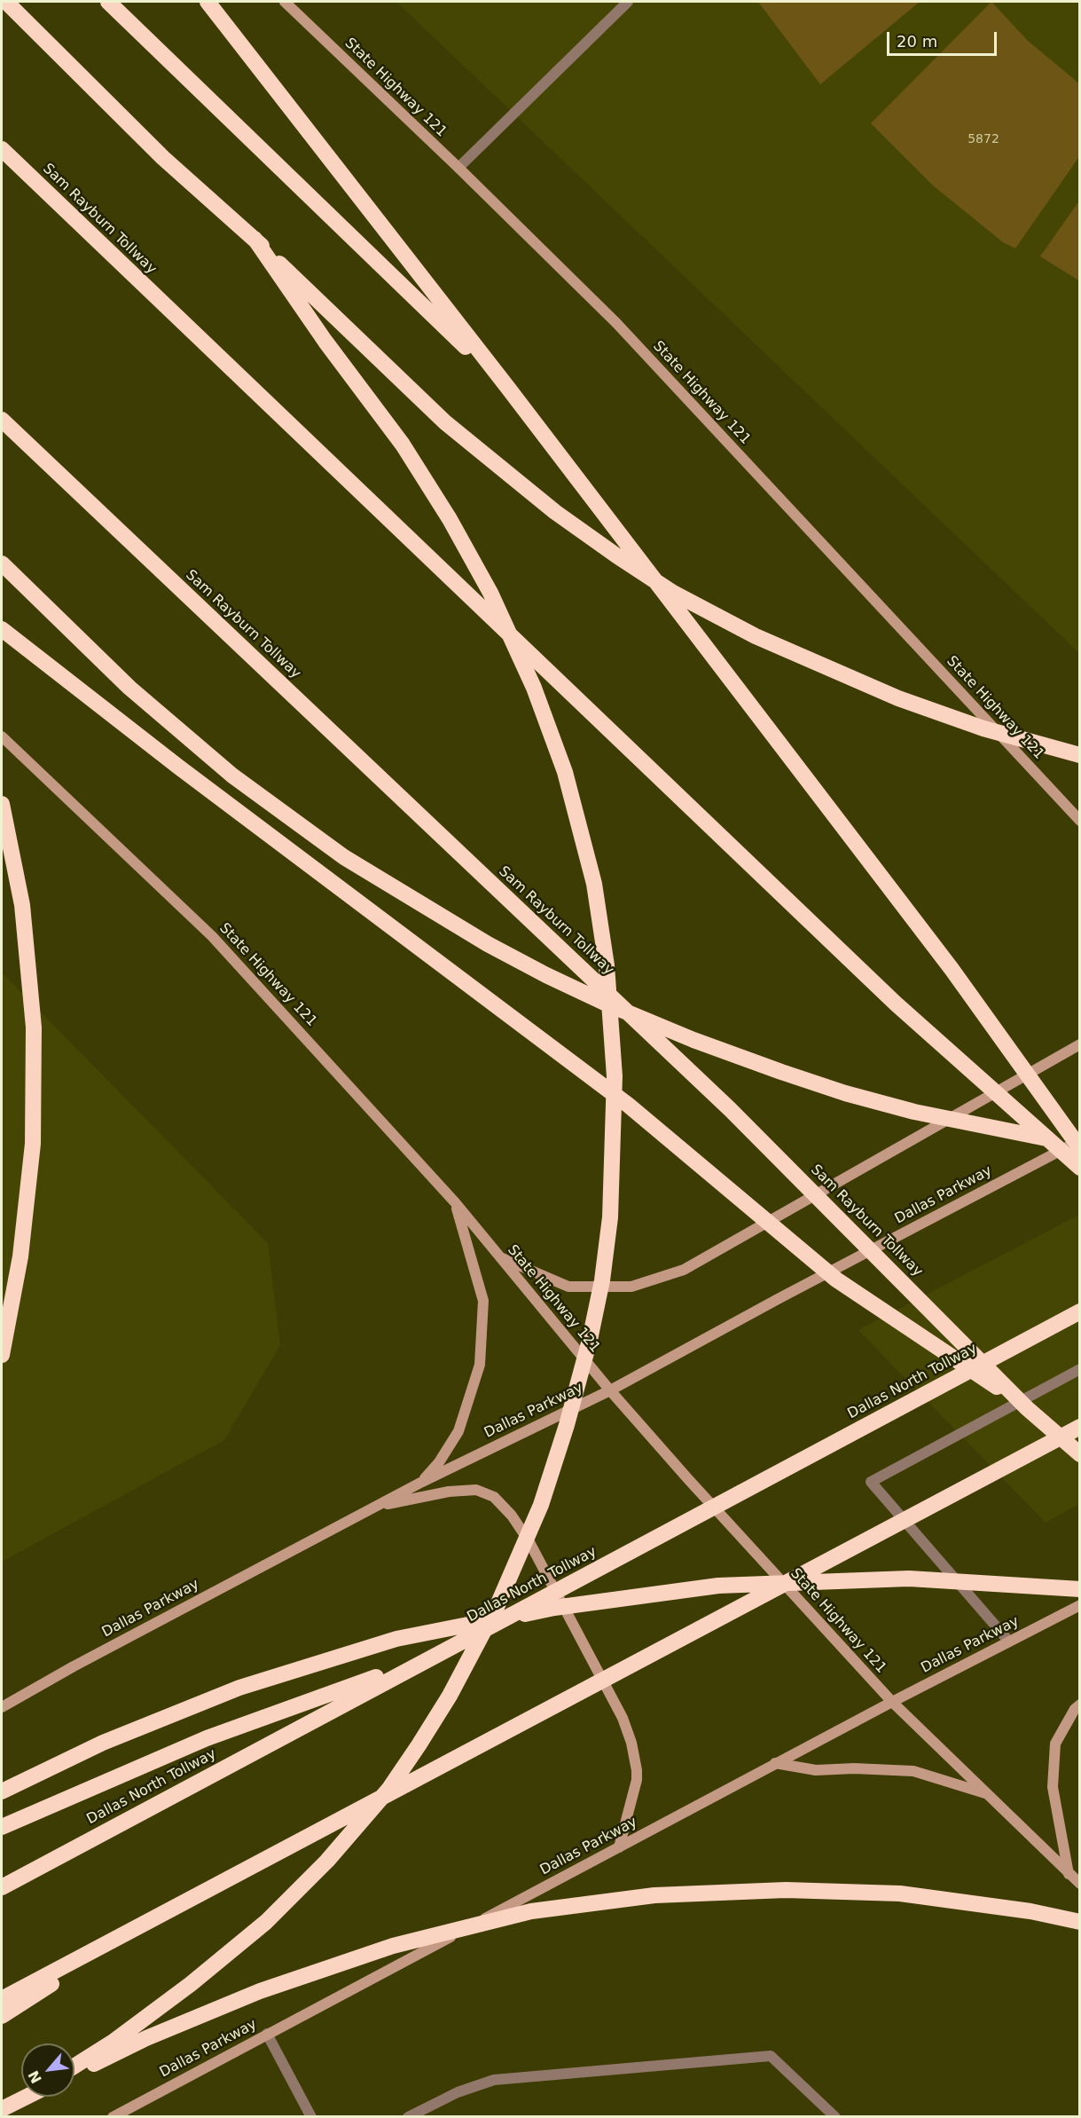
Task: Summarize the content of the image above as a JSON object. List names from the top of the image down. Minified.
{"streets":{"highway":["Sam Rayburn Tollway","Dallas North Tollway"],"main road":["State Highway 121","Dallas Parkway"]},"crossings":[["State Highway 121","Dallas Parkway"]],"house_numbers":["5872"],"scale_bar":"20 m","north":"bottom left"}
